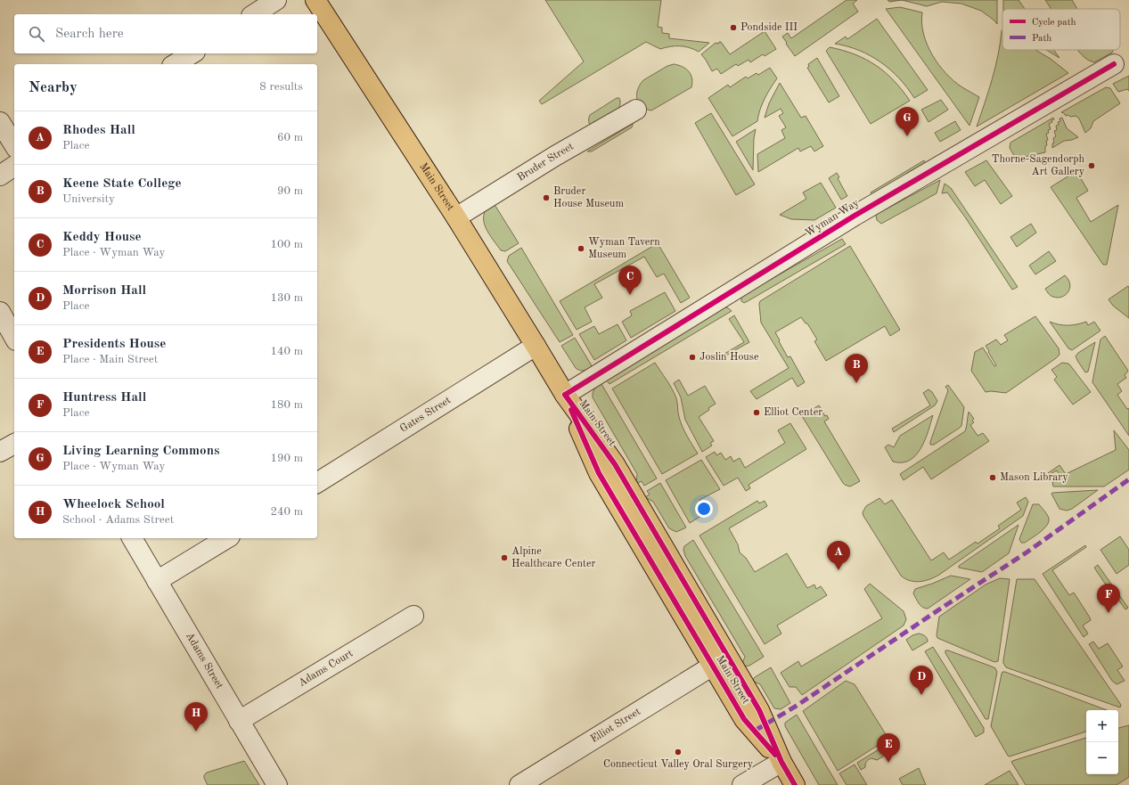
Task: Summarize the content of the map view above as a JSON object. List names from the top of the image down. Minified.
{"streets":{"main road":["Main Street"],"street":["Bruder Street","Wyman Way","Gates Street","Adams Street","Adams Court","Elliot Street"]},"crossings":[["Bruder Street","Main Street"],["Main Street","Wyman Way"],["Main Street","Gates Street"],["Main Street","Elliot Street"],["Adams Street","Adams Court"]],"places":["Pondside III","Thorne-Sagendorph Art Gallery","Bruder House Museum","Wyman Tavern Museum","Joslin House","Elliot Center","Mason Library","Alpine Healthcare Center","Connecticut Valley Oral Surgery"],"legend":["Cycle path","Path"],"page":{"search":"Search here","heading":["Nearby","8 results"],"pins":["G","C","B","A","F","D","H","E"],"list":[{"mark":"A","name":"Rhodes Hall","note":"Place","value":"60 m"},{"mark":"B","name":"Keene State College","note":"University","value":"90 m"},{"mark":"C","name":"Keddy House","note":"Place · Wyman Way","value":"100 m"},{"mark":"D","name":"Morrison Hall","note":"Place","value":"130 m"},{"mark":"E","name":"Presidents House","note":"Place · Main Street","value":"140 m"},{"mark":"F","name":"Huntress Hall","note":"Place","value":"180 m"},{"mark":"G","name":"Living Learning Commons","note":"Place · Wyman Way","value":"190 m"},{"mark":"H","name":"Wheelock School","note":"School · Adams Street","value":"240 m"}],"map_buttons":["+","−"]}}
